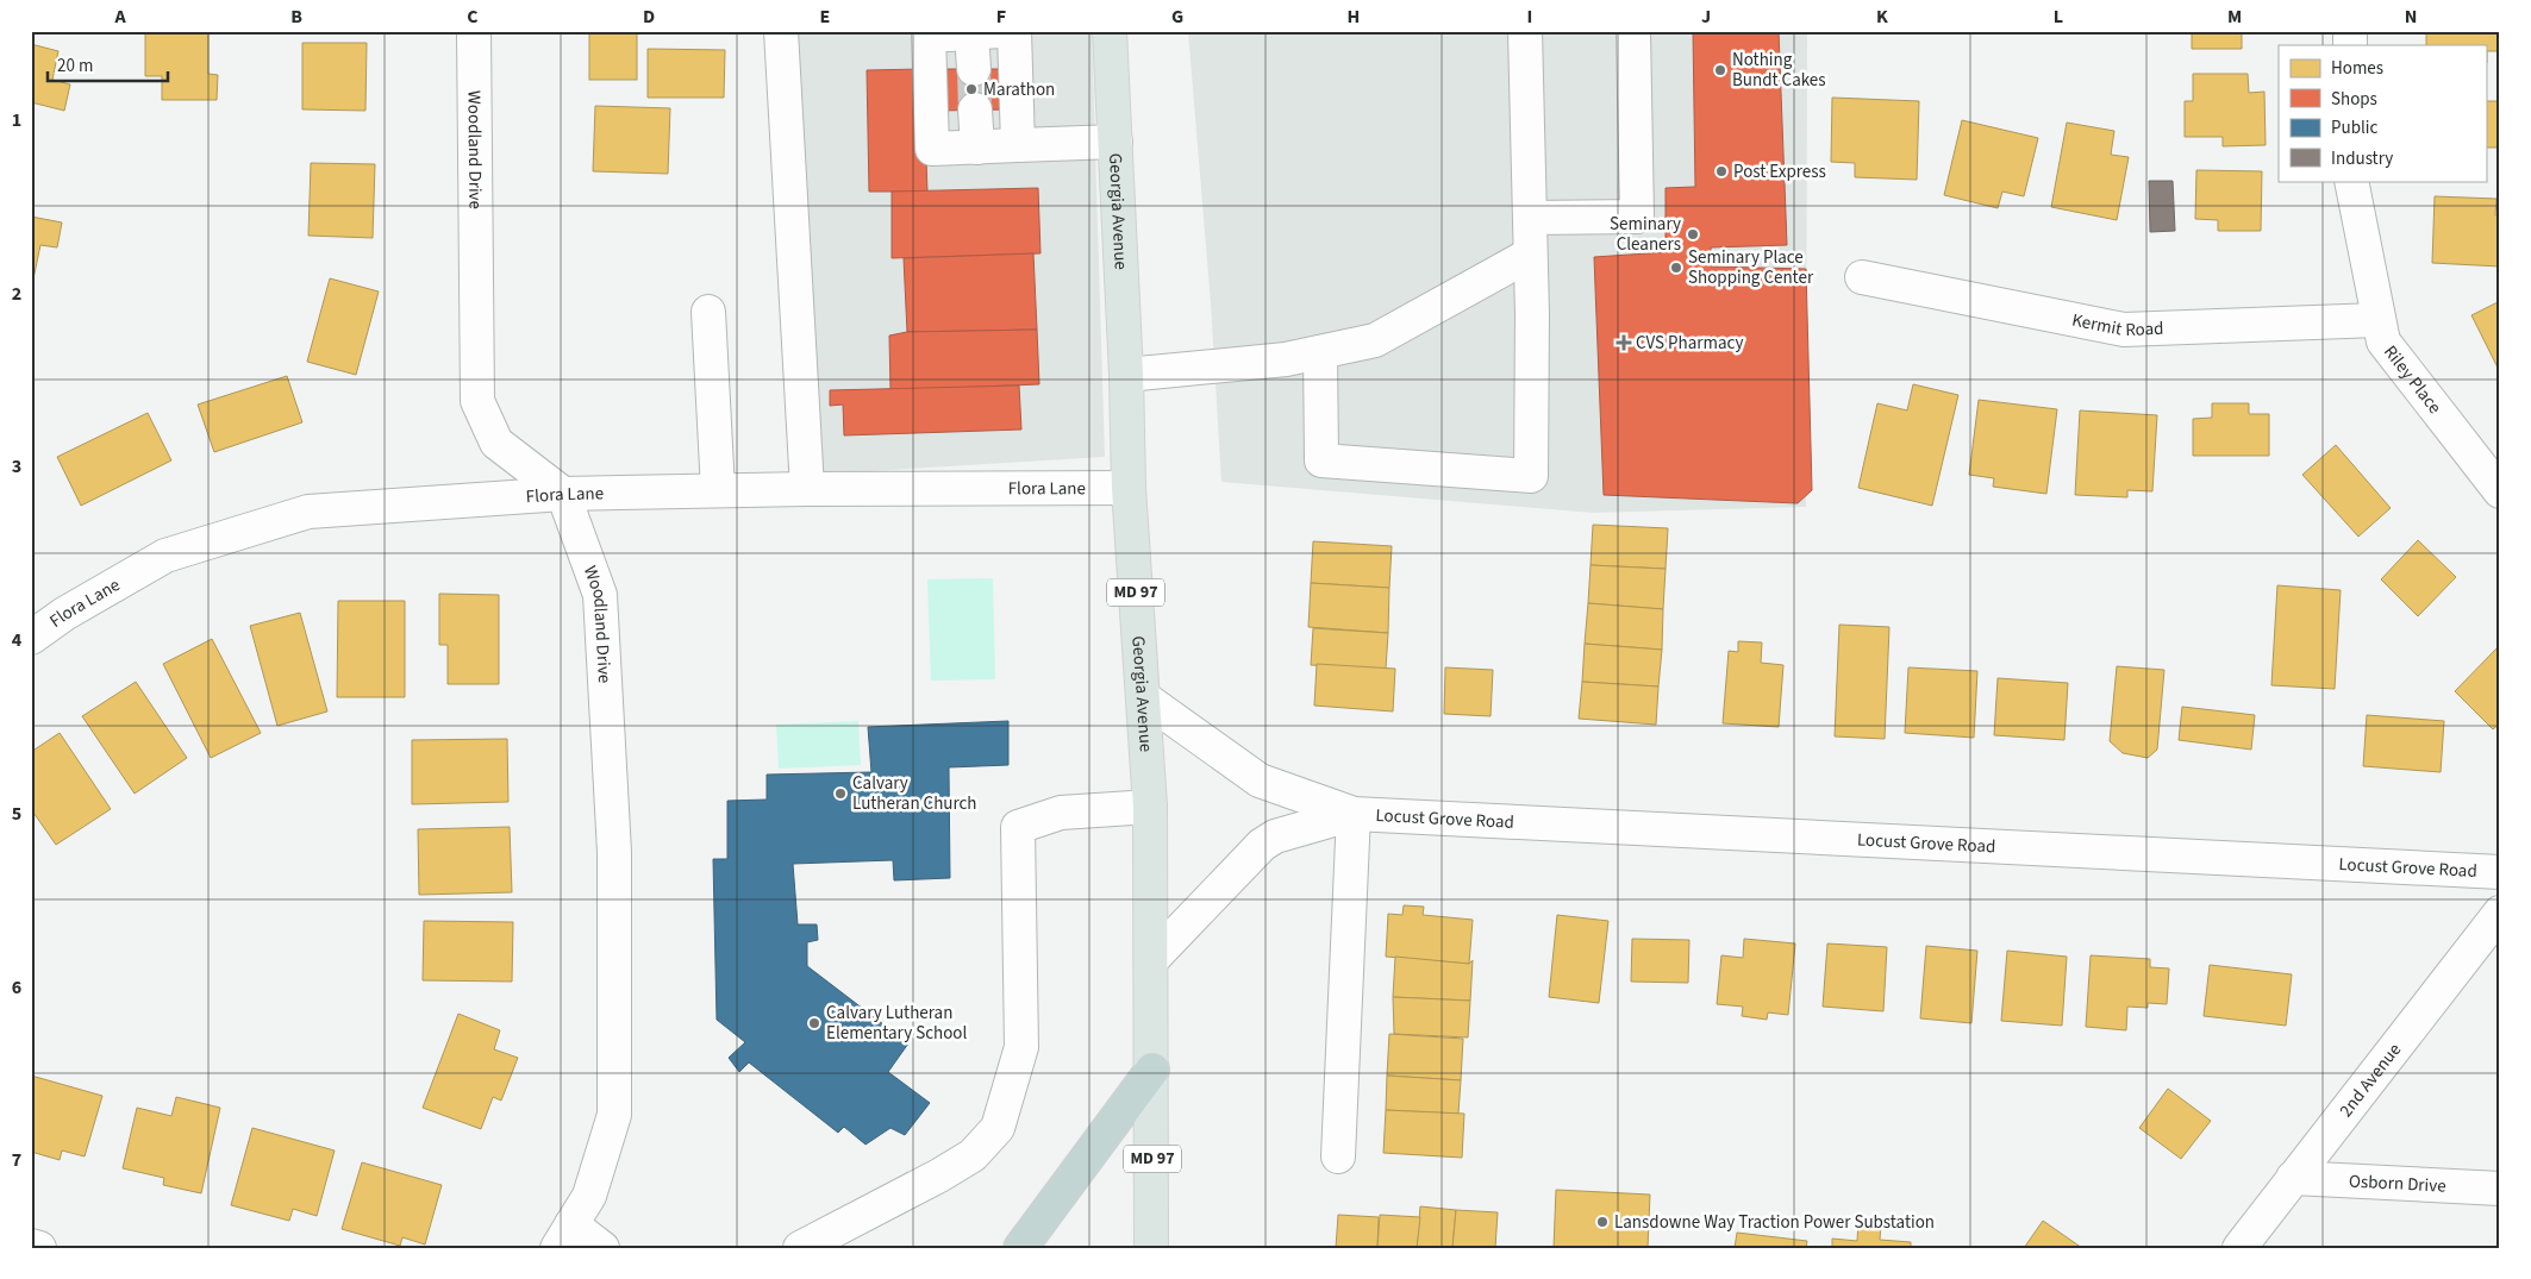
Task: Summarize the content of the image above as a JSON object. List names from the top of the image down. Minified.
{"streets":{"main road":["Georgia Avenue","MD 97"],"street":["Woodland Drive","Kermit Road","Riley Place","Flora Lane","Locust Grove Road","2nd Avenue","Osborn Drive"]},"crossings":[["Woodland Drive","Flora Lane"],["Georgia Avenue","Flora Lane"],["Georgia Avenue","Locust Grove Road"],["Kermit Road","Riley Place"],["2nd Avenue","Osborn Drive"]],"places":{"other":["Nothing Bundt Cakes","Marathon","Post Express","Seminary Cleaners","Seminary Place Shopping Center","Calvary Lutheran Church","Calvary Lutheran Elementary School","Lansdowne Way Traction Power Substation"],"health":["CVS Pharmacy"]},"legend":["Homes","Shops","Public","Industry"],"scale_bar":"20 m","grid":{"columns":["A","B","C","D","E","F","G","H","I","J","K","L","M","N"],"rows":["1","2","3","4","5","6","7"]}}
